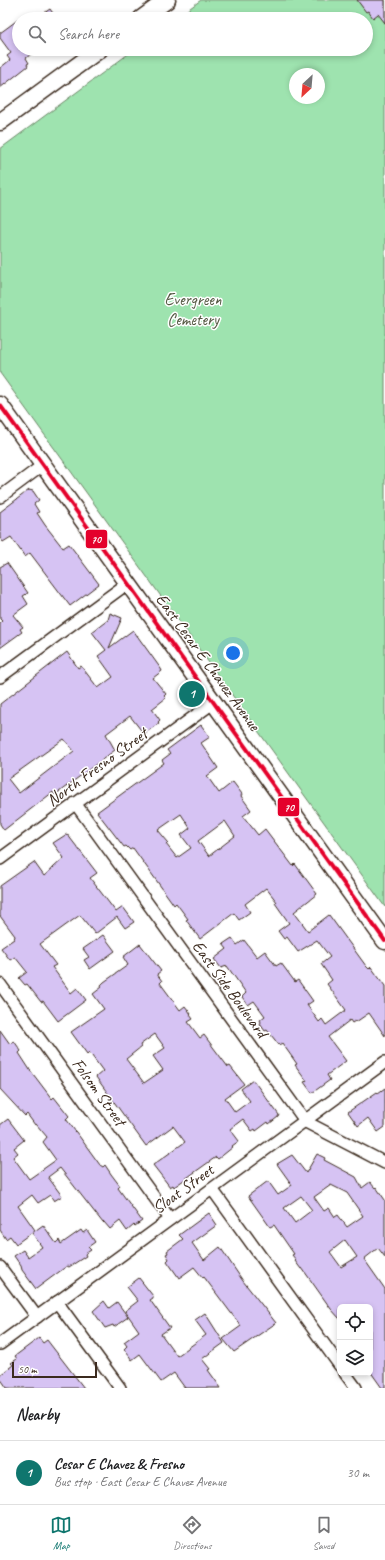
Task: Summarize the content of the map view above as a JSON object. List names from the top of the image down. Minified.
{"streets":{"main road":["East Cesar E Chavez Avenue"],"street":["North Fresno Street","East Side Boulevard","Folsom Street","Sloat Street"]},"crossings":[["East Cesar E Chavez Avenue","North Fresno Street"],["North Fresno Street","East Side Boulevard"],["East Side Boulevard","Sloat Street"],["Folsom Street","Sloat Street"]],"parks":["Evergreen Cemetery"],"lines":["transit line 70"],"scale_bar":"50 m","north":"bottom left","page":{"search":"Search here","pins":"1","scale":"50 m","heading":"Nearby","list":[{"mark":"1","name":"Cesar E Chavez & Fresno","note":"Bus stop · East Cesar E Chavez Avenue","value":"30 m"}],"nav":["Map","Directions","Saved"]}}
